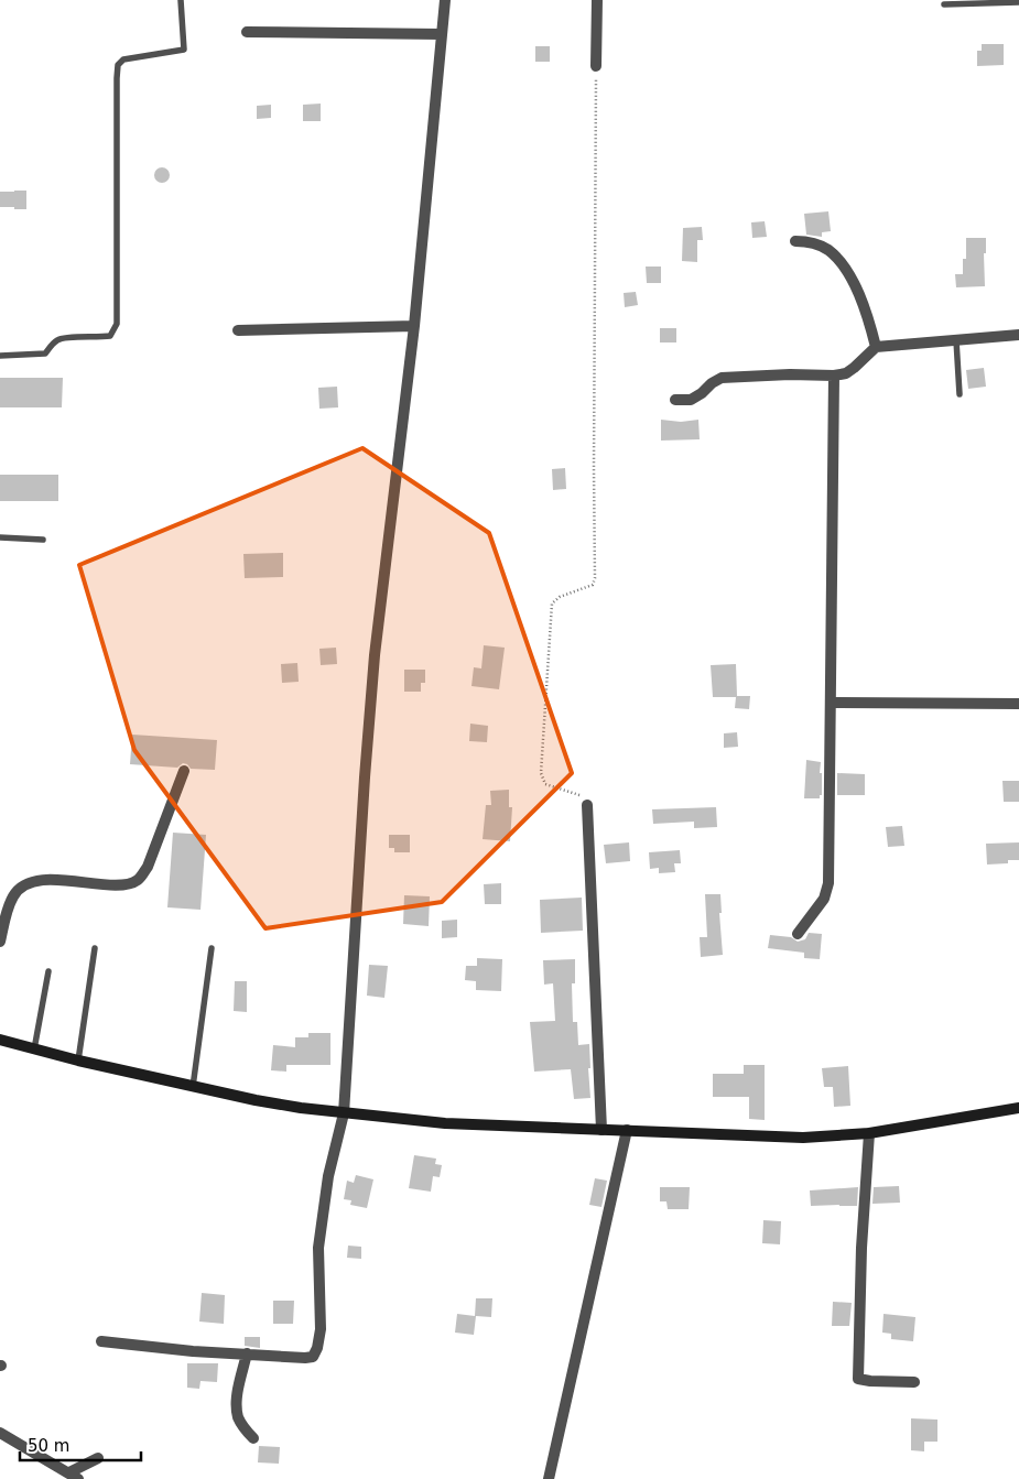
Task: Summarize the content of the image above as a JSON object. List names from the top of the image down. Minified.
{"scale_bar":"50 m"}
